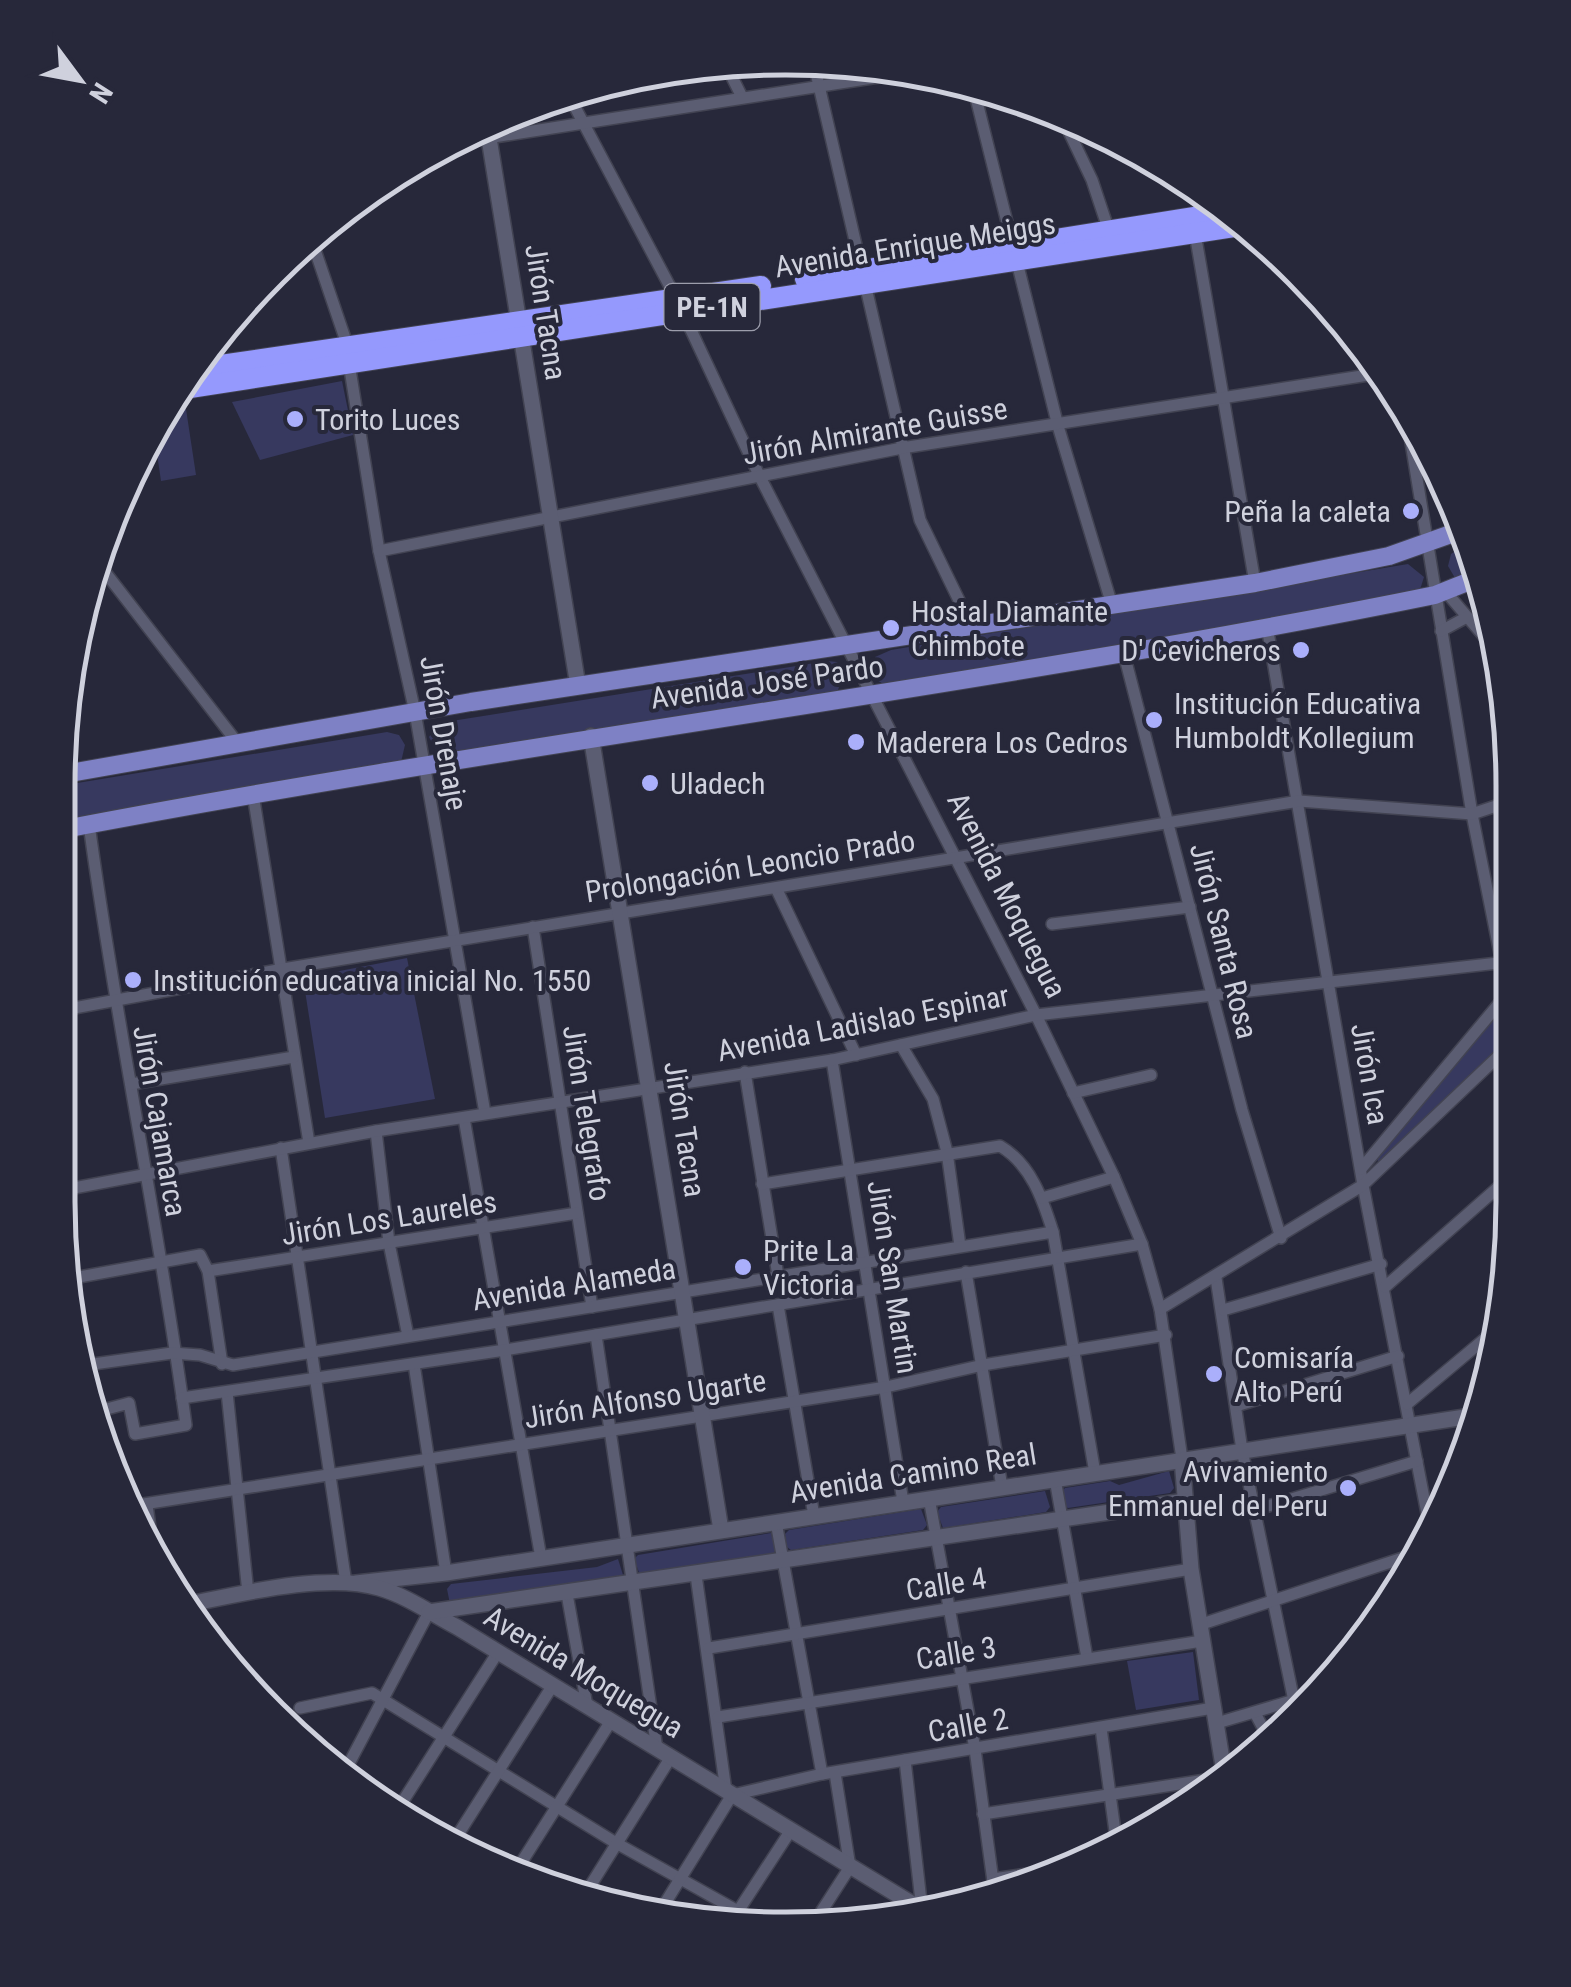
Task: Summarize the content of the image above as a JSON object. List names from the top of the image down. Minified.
{"streets":{"highway":["Avenida Enrique Meiggs","PE-1N"],"main road":["Avenida José Pardo"],"street":["Jirón Tacna","Jirón Almirante Guisse","Jirón Drenaje","Prolongación Leoncio Prado","Avenida Moquegua","Jirón Santa Rosa","Avenida Ladislao Espinar","Jirón Ica","Jirón Telegrafo","Jirón Cajamarca","Jirón Los Laureles","Jirón San Martin","Avenida Alameda","Jirón Alfonso Ugarte","Avenida Camino Real","Calle 4","Calle 3","Calle 2"]},"crossings":[["Avenida Enrique Meiggs","Jirón Tacna"],["Avenida Enrique Meiggs","Jirón Drenaje"],["Avenida Enrique Meiggs","Avenida Moquegua"],["Jirón Tacna","Jirón Almirante Guisse"],["Jirón Tacna","Avenida José Pardo"],["Jirón Tacna","Prolongación Leoncio Prado"],["Jirón Tacna","Avenida Ladislao Espinar"],["Jirón Tacna","Avenida Alameda"],["Jirón Tacna","Jirón Alfonso Ugarte"],["Jirón Tacna","Avenida Camino Real"],["Jirón Almirante Guisse","Jirón Drenaje"],["Jirón Almirante Guisse","Avenida Moquegua"],["Avenida José Pardo","Jirón Drenaje"],["Avenida José Pardo","Avenida Moquegua"],["Avenida José Pardo","Jirón Santa Rosa"],["Avenida José Pardo","Jirón Ica"],["Avenida José Pardo","Jirón Cajamarca"],["Jirón Drenaje","Prolongación Leoncio Prado"],["Jirón Drenaje","Avenida Ladislao Espinar"],["Prolongación Leoncio Prado","Avenida Moquegua"],["Prolongación Leoncio Prado","Jirón Santa Rosa"],["Prolongación Leoncio Prado","Jirón Ica"],["Prolongación Leoncio Prado","Jirón Telegrafo"],["Prolongación Leoncio Prado","Jirón Cajamarca"],["Avenida Moquegua","Avenida Ladislao Espinar"],["Avenida Moquegua","Avenida Alameda"],["Avenida Moquegua","Jirón Alfonso Ugarte"],["Avenida Moquegua","Avenida Camino Real"],["Avenida Moquegua","Calle 4"],["Avenida Moquegua","Calle 3"],["Avenida Moquegua","Calle 2"],["Jirón Santa Rosa","Avenida Ladislao Espinar"],["Avenida Ladislao Espinar","Jirón Ica"],["Avenida Ladislao Espinar","Jirón Telegrafo"],["Avenida Ladislao Espinar","Jirón Cajamarca"],["Avenida Ladislao Espinar","Jirón San Martin"],["Jirón Ica","Avenida Camino Real"],["Jirón Telegrafo","Jirón Los Laureles"],["Jirón Telegrafo","Avenida Alameda"],["Jirón Cajamarca","Avenida Alameda"],["Jirón San Martin","Avenida Alameda"],["Jirón San Martin","Jirón Alfonso Ugarte"],["Jirón San Martin","Avenida Camino Real"]],"places":["Torito Luces","Peña la caleta","Hostal Diamante Chimbote","D' Cevicheros","Institución Educativa Humboldt Kollegium","Maderera Los Cedros","Uladech","Institución educativa inicial No. 1550","Prite La Victoria","Comisaría Alto Perú","Avivamiento Enmanuel del Peru"],"north":"bottom right"}
